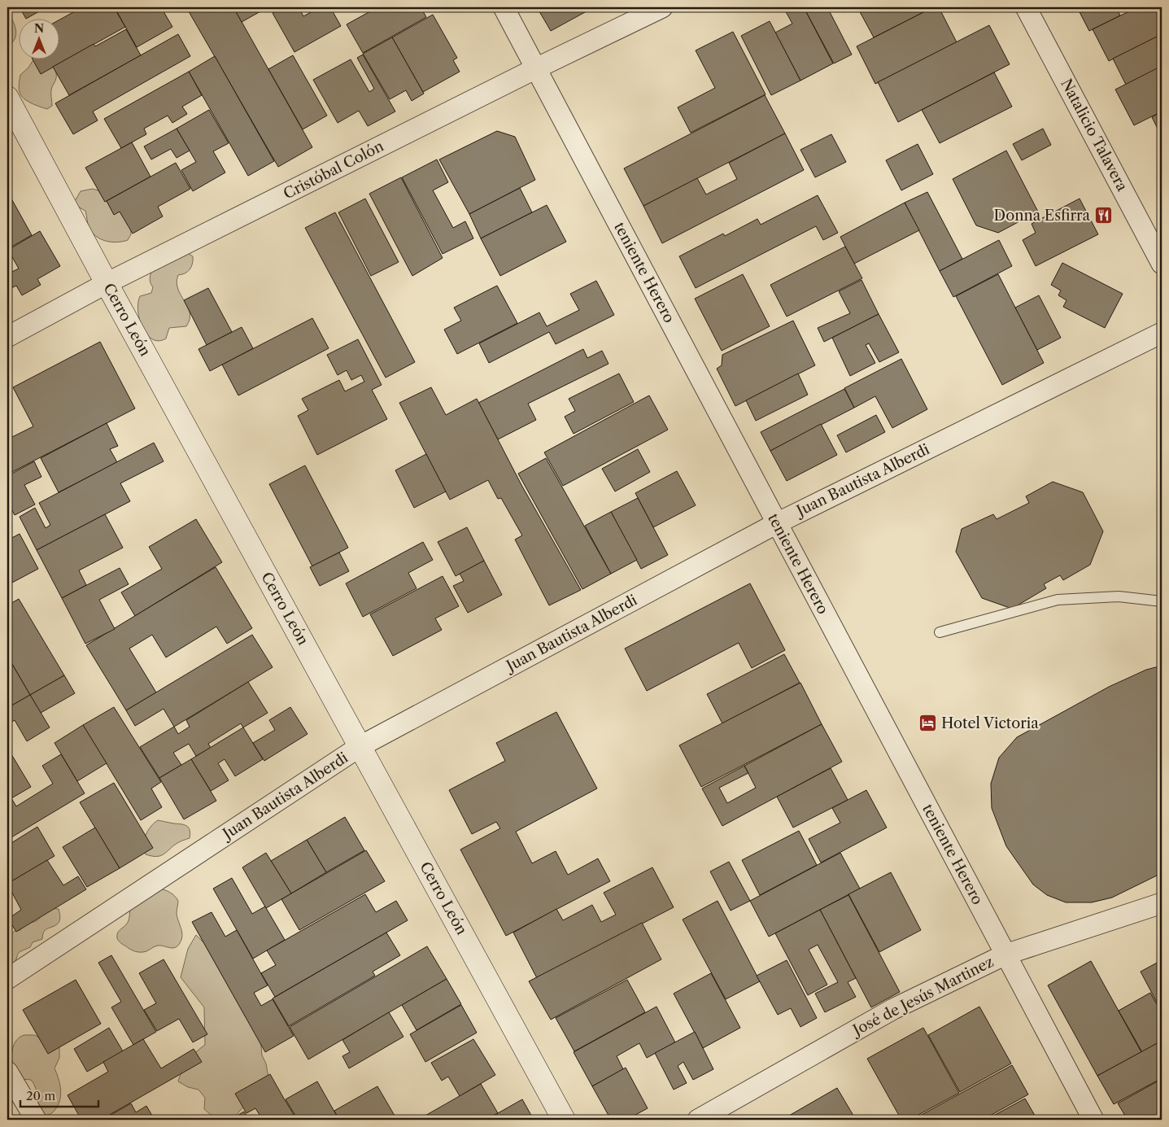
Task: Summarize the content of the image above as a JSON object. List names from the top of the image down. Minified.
{"streets":{"street":["Natalicio Talavera","Cristóbal Colón","teniente Herero","Cerro León","Juan Bautista Alberdi","José de Jesús Martinez"]},"crossings":[["Cristóbal Colón","teniente Herero"],["Cristóbal Colón","Cerro León"],["teniente Herero","Juan Bautista Alberdi"],["teniente Herero","José de Jesús Martinez"],["Cerro León","Juan Bautista Alberdi"]],"places":{"restaurant":["Donna Esfirra"],"hotel":["Hotel Victoria"]},"scale_bar":"20 m","north":"top"}
